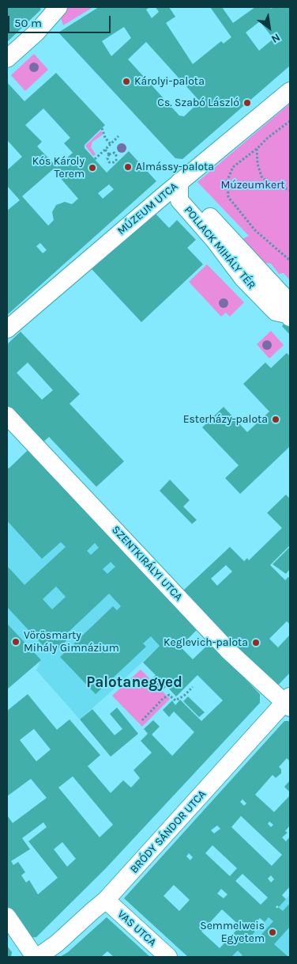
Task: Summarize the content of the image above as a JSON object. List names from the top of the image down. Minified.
{"streets":{"street":["MÚZEUM UTCA","POLLACK MIHÁLY TÉR","SZENTKIRÁLYI UTCA","BRÓDY SÁNDOR UTCA","VAS UTCA"]},"crossings":[["MÚZEUM UTCA","POLLACK MIHÁLY TÉR"],["SZENTKIRÁLYI UTCA","BRÓDY SÁNDOR UTCA"],["BRÓDY SÁNDOR UTCA","VAS UTCA"]],"districts":["Palotanegyed"],"parks":["Múzeumkert"],"places":["Károlyi-palota","Cs. Szabó László","Almássy-palota","Kós Károly Terem","Esterházy-palota","Vörösmarty Mihály Gimnázium","Keglevich-palota","Semmelweis Egyetem"],"scale_bar":"50 m","north":"bottom right"}
